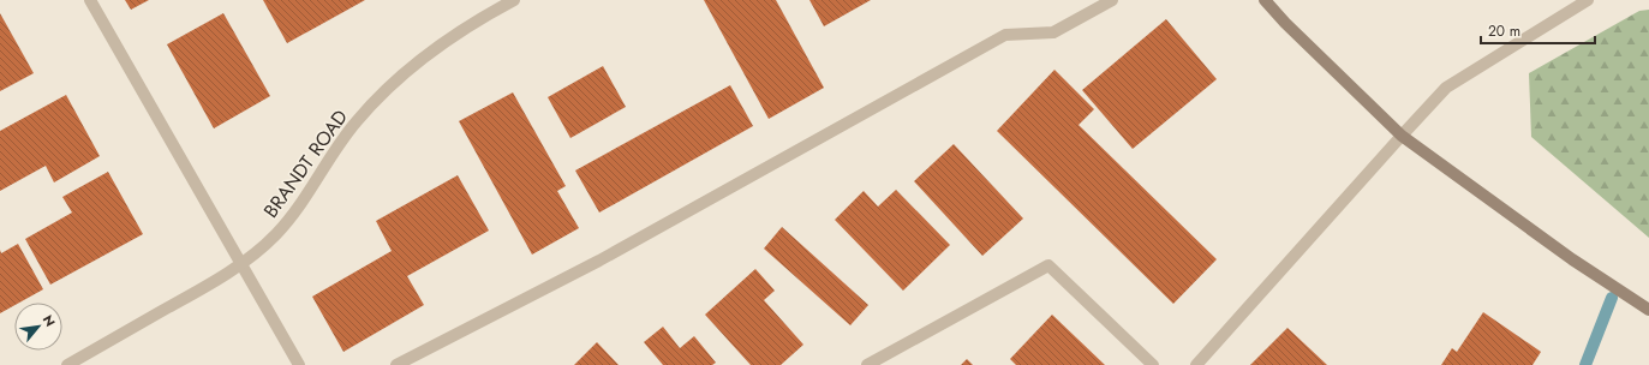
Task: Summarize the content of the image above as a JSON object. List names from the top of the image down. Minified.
{"streets":{"street":["BRANDT ROAD"]},"scale_bar":"20 m","north":"top right"}
